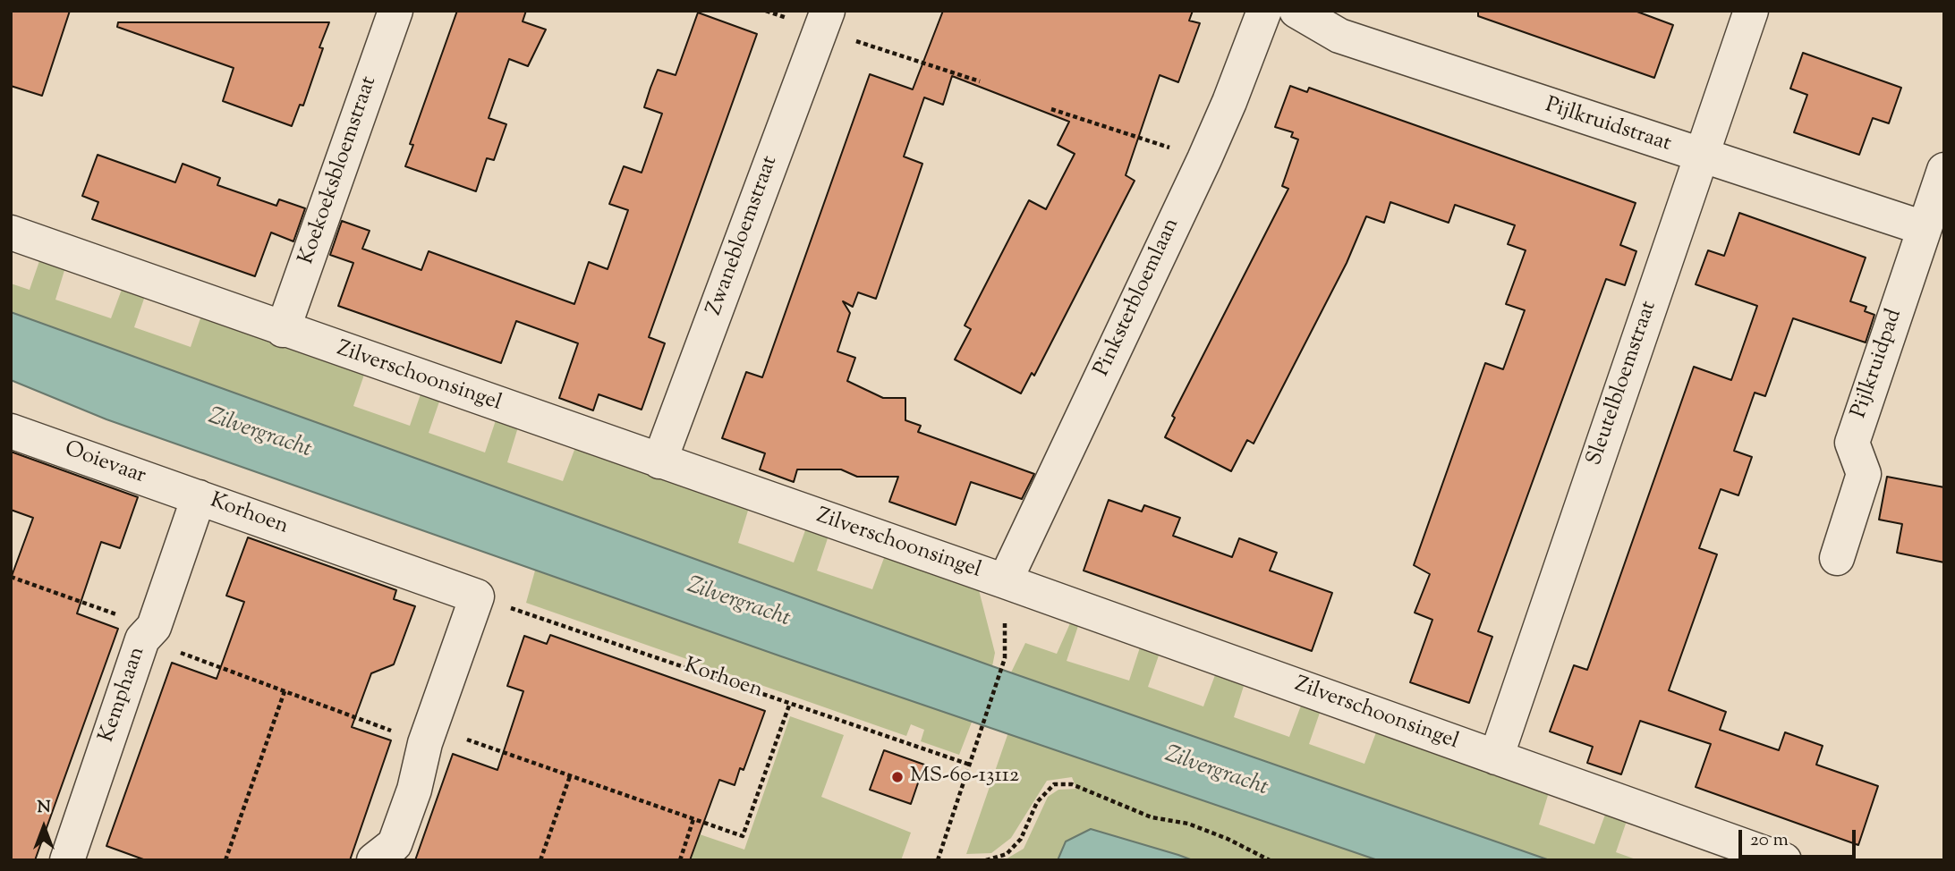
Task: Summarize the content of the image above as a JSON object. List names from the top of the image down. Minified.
{"streets":{"street":["Pijlkruidstraat","Koekoeksbloemstraat","Zwanebloemstraat","Pinksterbloemlaan","Pijlkruidpad","Zilverschoonsingel","Sleutelbloemstraat","Ooievaar","Korhoen","Kemphaan"]},"crossings":[["Pijlkruidstraat","Pijlkruidpad"],["Pijlkruidstraat","Sleutelbloemstraat"],["Koekoeksbloemstraat","Zilverschoonsingel"],["Zwanebloemstraat","Zilverschoonsingel"],["Pinksterbloemlaan","Zilverschoonsingel"],["Zilverschoonsingel","Sleutelbloemstraat"],["Ooievaar","Korhoen"],["Ooievaar","Kemphaan"],["Korhoen","Kemphaan"]],"water":["Zilvergracht"],"places":["MS-60-13112"],"scale_bar":"20 m","north":"top"}
